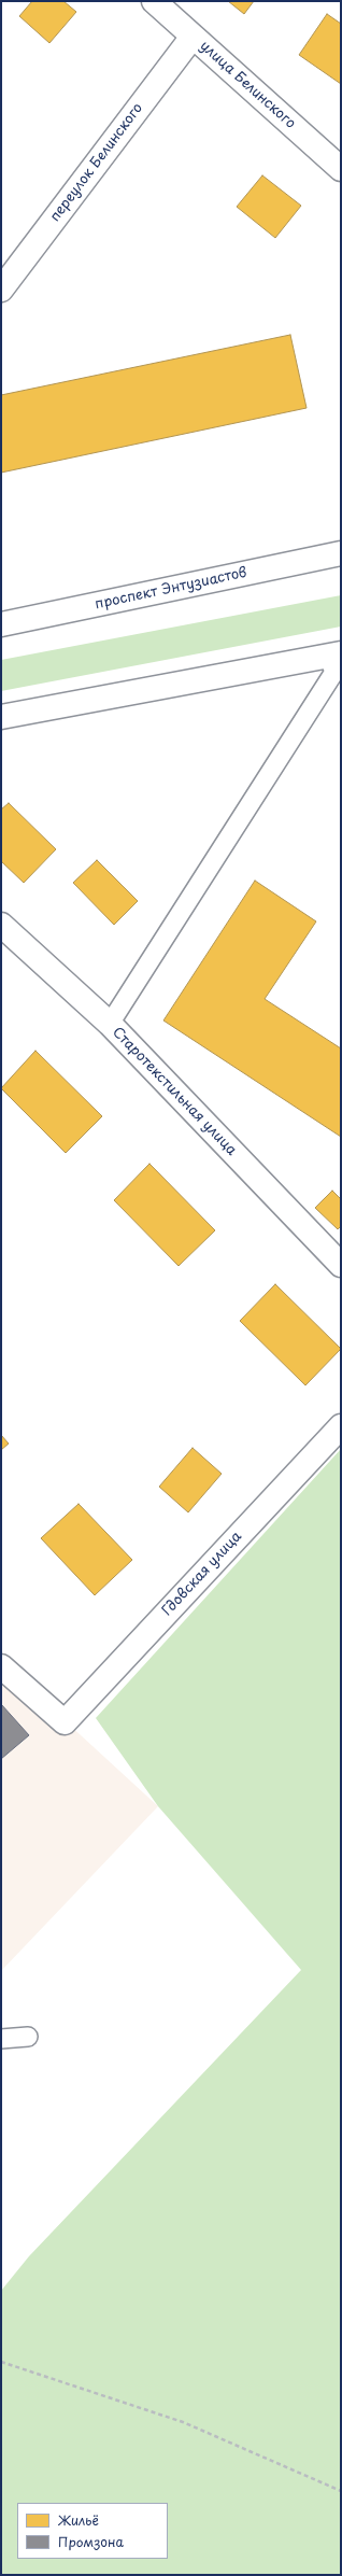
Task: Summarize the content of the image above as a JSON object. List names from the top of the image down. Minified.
{"streets":{"street":["улица Белинского","переулок Белинского","проспект Энтузиастов","Старотекстильная улица","Гдовская улица"]},"crossings":[["улица Белинского","переулок Белинского"]],"legend":["Жильё","Промзона"]}
